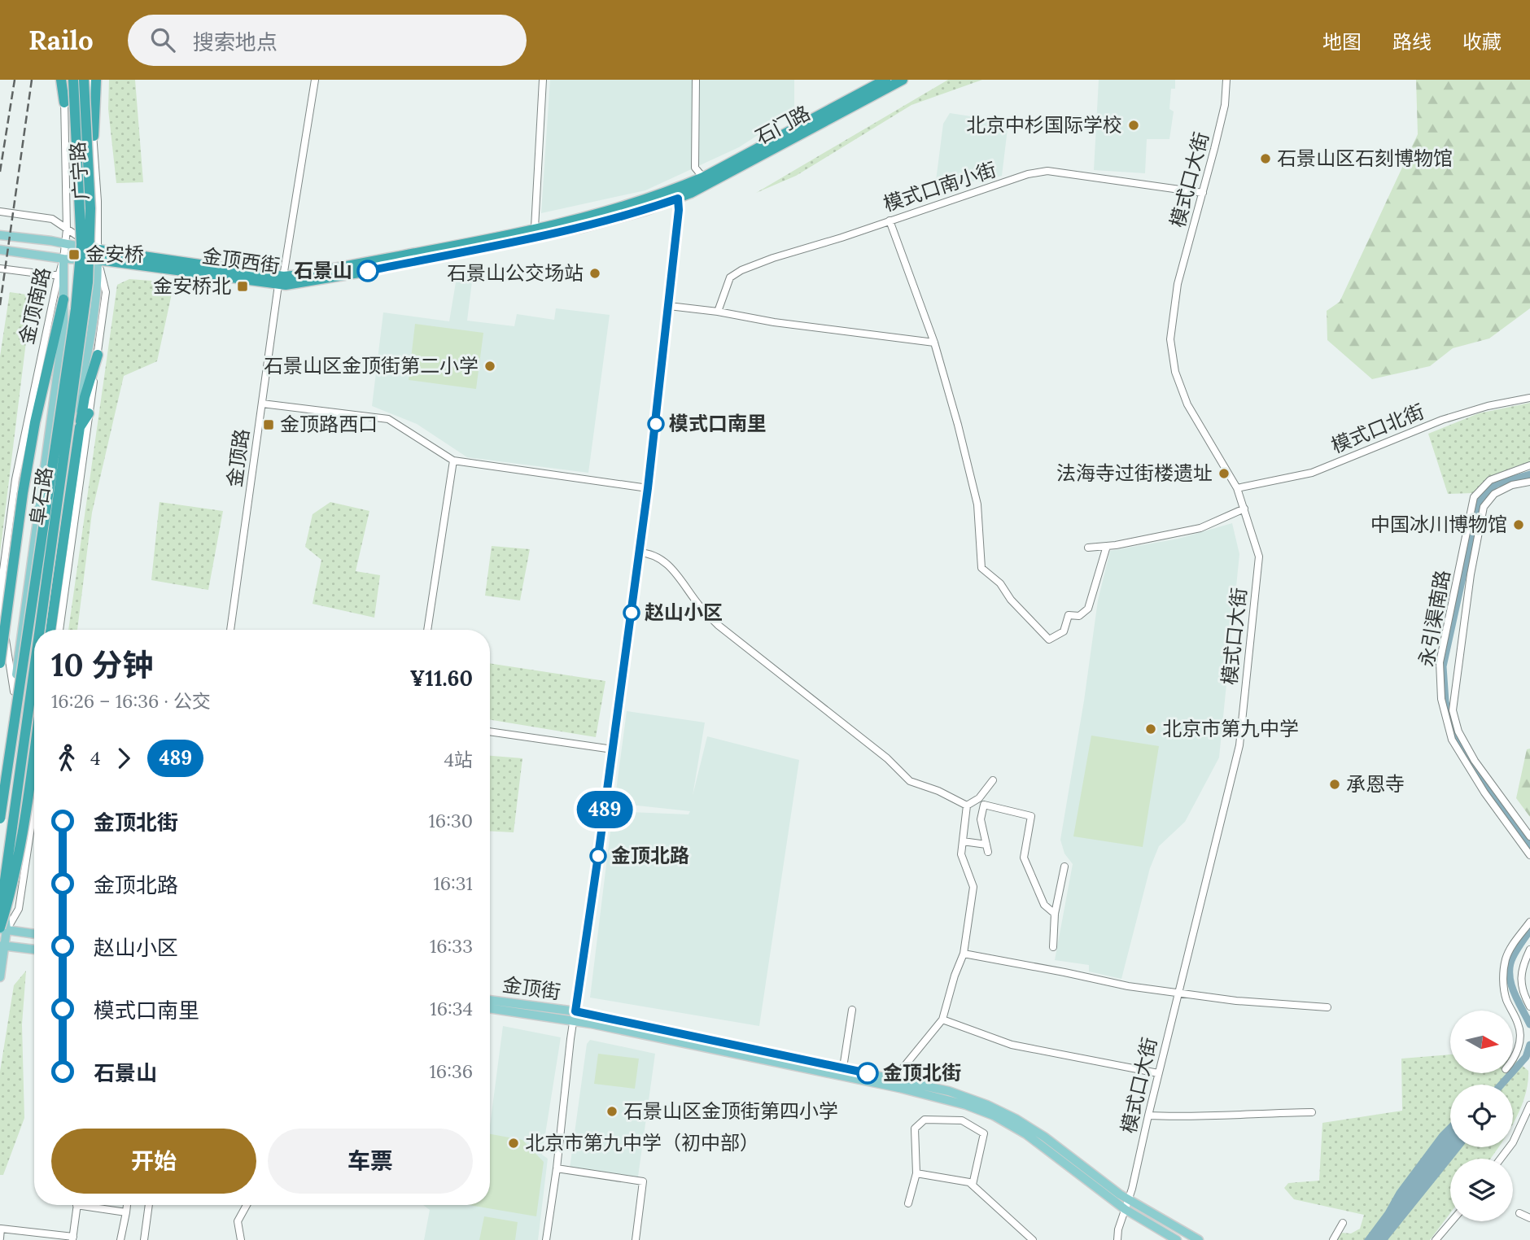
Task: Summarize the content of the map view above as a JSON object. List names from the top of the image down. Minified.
{"streets":{"highway":["石门路","金顶西街","阜石路"],"main road":["金顶南路","金顶街"],"street":["广宁路","模式口大街","模式口南小街","模式口北街","金顶路","永引渠南路"]},"crossings":[["石门路","金顶西街"],["广宁路","金顶西街"],["广宁路","金顶南路"],["模式口大街","模式口南小街"],["模式口大街","模式口北街"],["金顶西街","金顶路"]],"places":{"other":["北京中杉国际学校","石景山区石刻博物馆","石景山","石景山公交场站","石景山区金顶街第二小学","模式口南里","法海寺过街楼遗址","中国冰川博物馆","赵山小区","北京市第九中学","承恩寺","金顶北路","金顶北街","石景山区金顶街第四小学","北京市第九中学（初中部）"],"transit":["金安桥","金安桥北","金顶路西口"]},"lines":["bus line 489"],"north":"right","page":{"header":"Railo","search":"搜索地点","nav":["地图","路线","收藏"],"on_map":"489","heading":["10 分钟","16:26 – 16:36 · 公交","¥11.60"],"legs":["4","489","4站"],"list":[{"name":"金顶北街","value":"16:30"},{"name":"金顶北路","value":"16:31"},{"name":"赵山小区","value":"16:33"},{"name":"模式口南里","value":"16:34"},{"name":"石景山","value":"16:36"}],"buttons":["开始","车票"]}}
